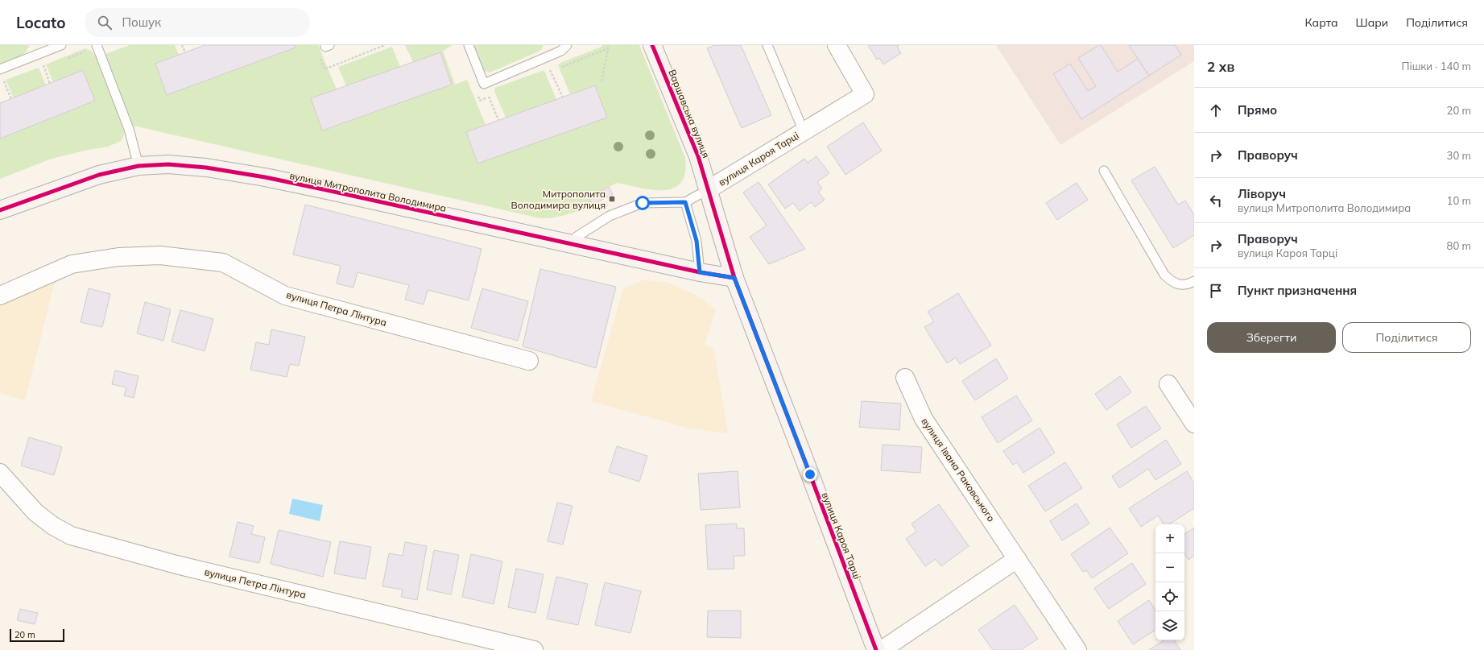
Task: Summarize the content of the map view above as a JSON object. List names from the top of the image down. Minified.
{"streets":{"street":["Варшавська вулиця","вулиця Кароя Тарці","вулиця Митрополита Володимира","вулиця Петра Лінтура","вулиця Івана Раковського"]},"crossings":[["Варшавська вулиця","вулиця Кароя Тарці"],["вулиця Кароя Тарці","вулиця Митрополита Володимира"]],"places":{"transit":["Митрополита Володимира вулиця"]},"scale_bar":"20 m","page":{"header":"Locato","search":"Пошук","nav":["Карта","Шари","Поділитися"],"heading":["2 хв","Пішки · 140 m"],"list":[["Прямо","20 m"],["Праворуч","30 m"],["Ліворуч","вулиця Митрополита Володимира","10 m"],["Праворуч","вулиця Кароя Тарці","80 m"],"Пункт призначення"],"buttons":["Зберегти","Поділитися"],"map_buttons":["+","−"],"scale":"20 m"}}
